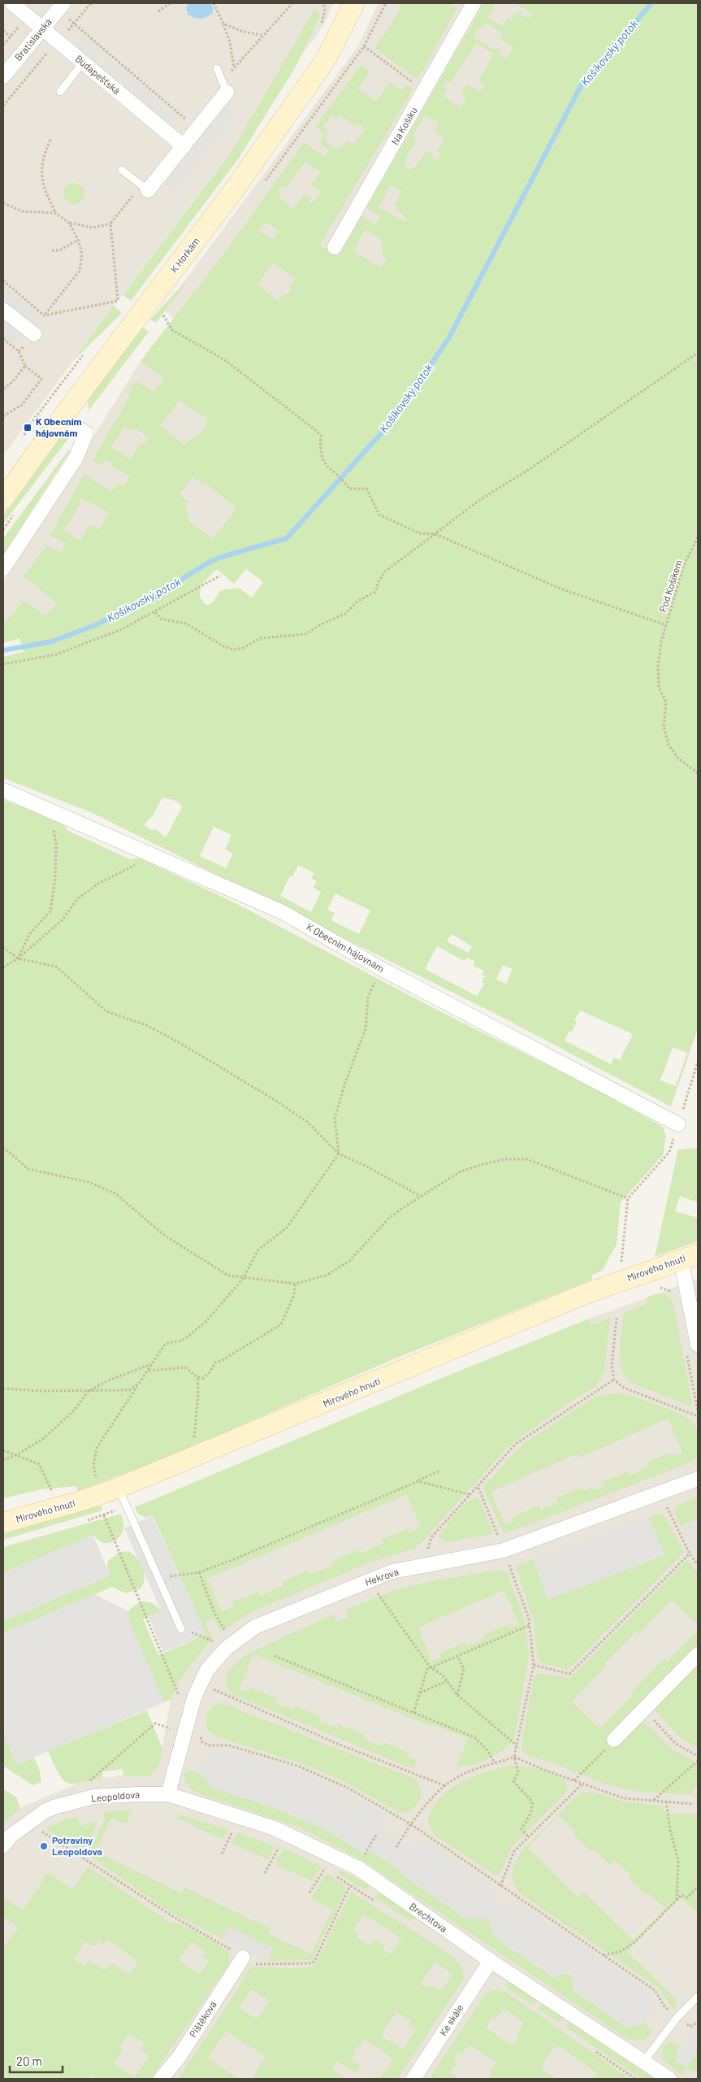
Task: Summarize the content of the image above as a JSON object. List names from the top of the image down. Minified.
{"streets":{"main road":["K Horkám","Mírového hnutí"],"street":["Bratislavská","Budapešťská","Na Košíku","K Obecním hájovnám","Hekrova","Leopoldova","Brechtova","Pištěkova","Ke skále"],"path":["Pod Košíkem"]},"crossings":[["Bratislavská","Budapešťská"],["Hekrova","Leopoldova"],["Hekrova","Brechtova"],["Leopoldova","Brechtova"],["Brechtova","Ke skále"]],"water":["Košíkovský potok"],"places":{"transit":["K Obecním hájovnám"],"other":["Potraviny Leopoldova"]},"scale_bar":"20 m"}
